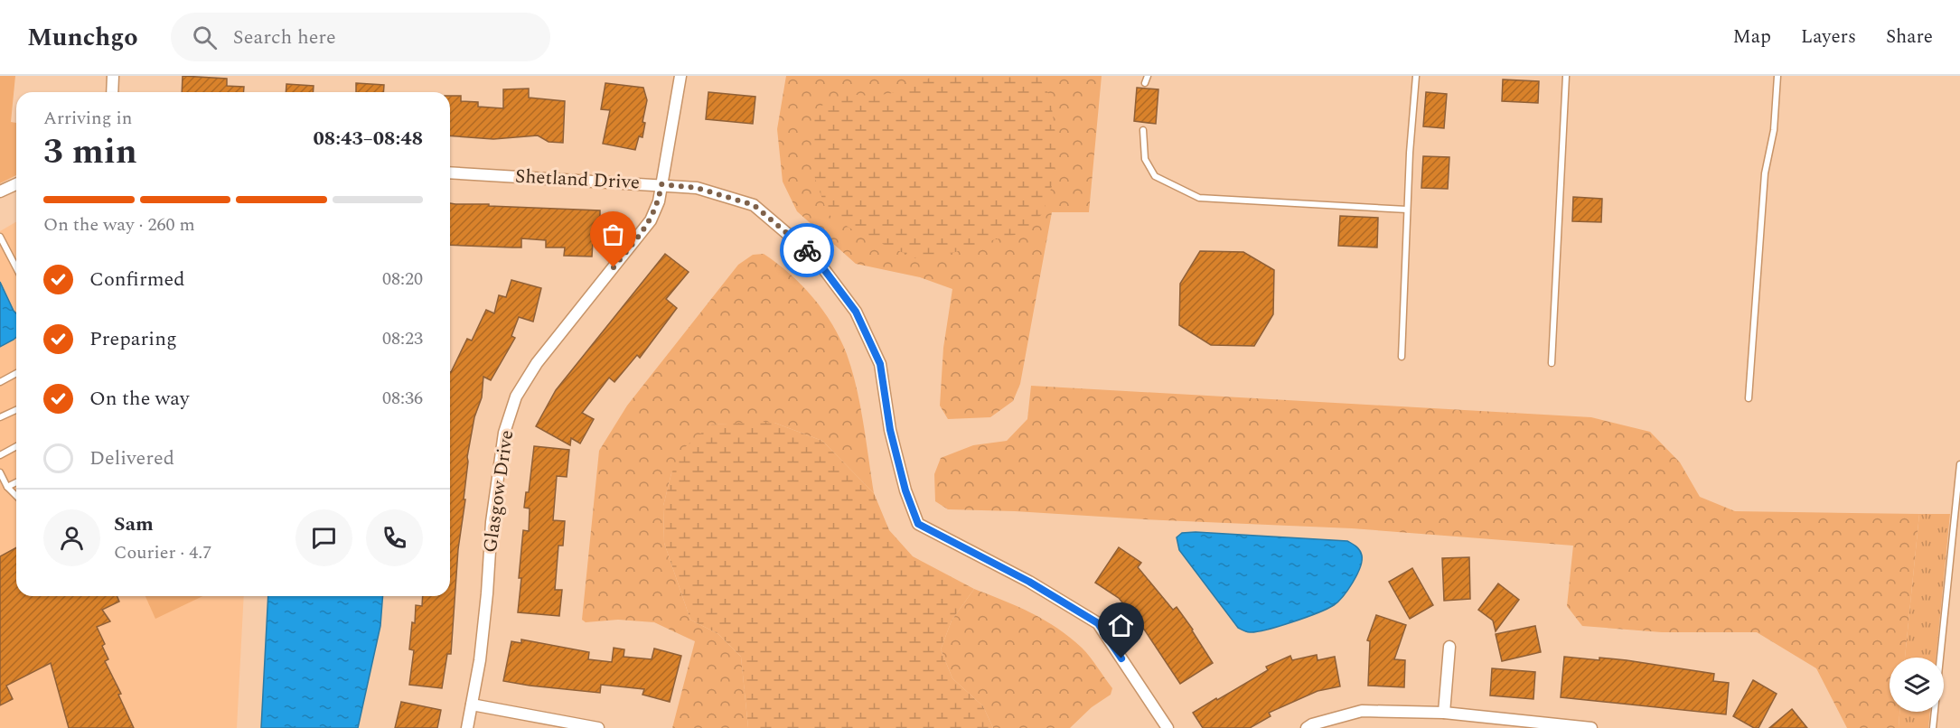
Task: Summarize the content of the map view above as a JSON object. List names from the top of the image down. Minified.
{"streets":{"street":["Shetland Drive","Glasgow Drive"]},"crossings":[["Shetland Drive","Glasgow Drive"]],"page":{"header":"Munchgo","search":"Search here","nav":["Map","Layers","Share"],"heading":["3 min","Arriving in","08:43–08:48"],"panel":["Sam","Courier · 4.7"],"bar":"On the way · 260 m","list":[["Confirmed","08:20"],["Preparing","08:23"],["On the way","08:36"],"Delivered"]}}
